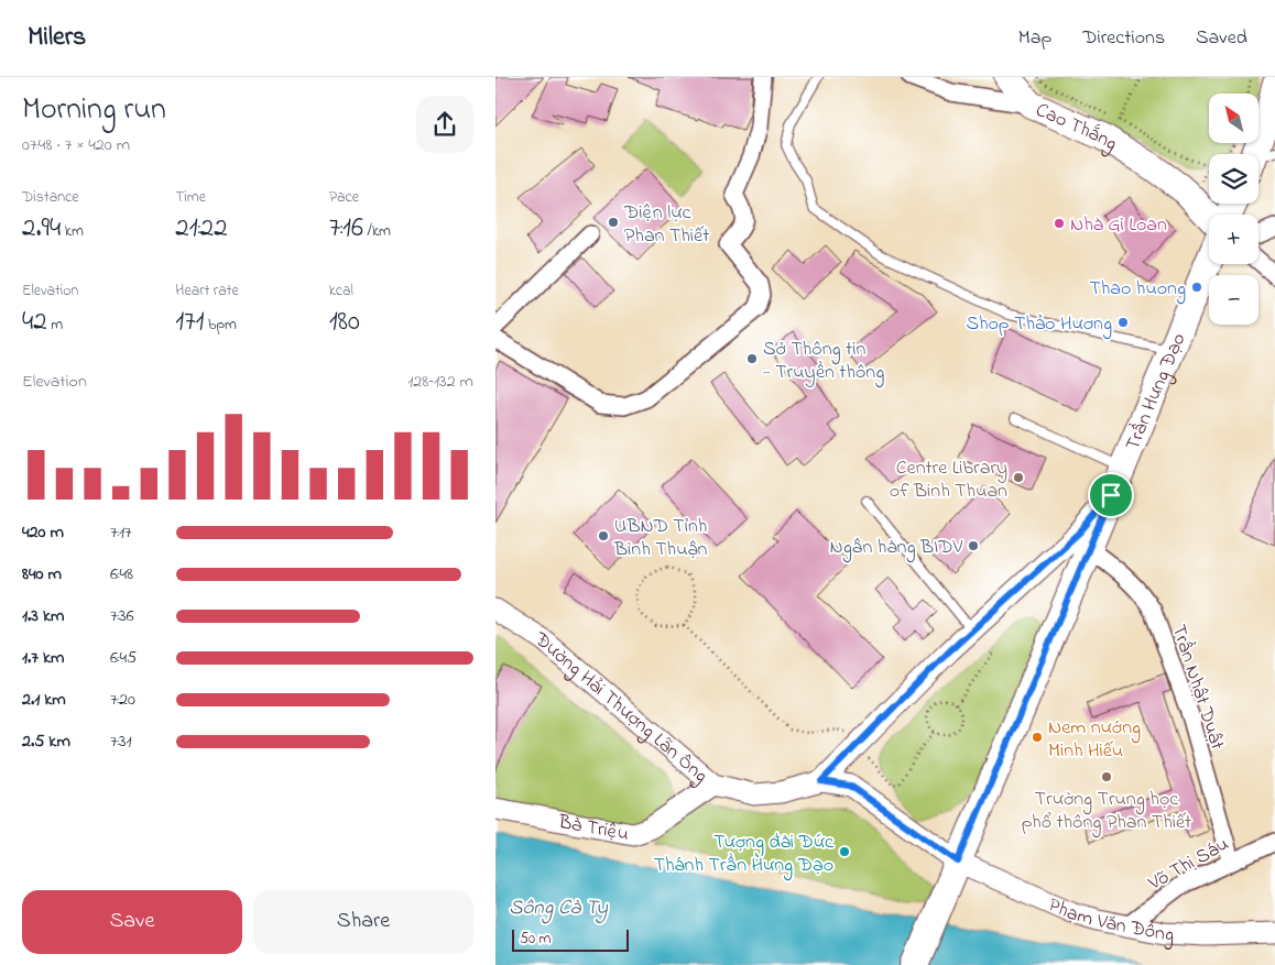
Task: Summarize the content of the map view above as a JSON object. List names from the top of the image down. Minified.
{"streets":{"main road":["Cao Thắng","Trần Hưng Đạo"],"street":["Trần Nhật Duật","Đường Hải Thượng Lãn Ông","Bà Triệu","Võ Thị Sáu","Phạm Văn Đồng"]},"crossings":[["Trần Hưng Đạo","Trần Nhật Duật"],["Trần Hưng Đạo","Đường Hải Thượng Lãn Ông"],["Trần Hưng Đạo","Phạm Văn Đồng"],["Trần Nhật Duật","Võ Thị Sáu"],["Đường Hải Thượng Lãn Ông","Bà Triệu"],["Đường Hải Thượng Lãn Ông","Phạm Văn Đồng"],["Võ Thị Sáu","Phạm Văn Đồng"]],"water":["Sông Cà Ty"],"places":["Điện lực Phan Thiết","Nhà Gì Loan","Thao huong","Shop Thảo Hương","Sở Thông tin - Truyền thông","Centre Library of Binh Thuan","UBND Tỉnh Bình Thuận","Ngân hàng BIDV","Nem nướng Minh Hiếu","Trường Trung học phổ thông Phan Thiết","Tượng đài Đức Thánh Trần Hưng Đạo"],"scale_bar":"50 m","north":"top left","page":{"header":"Milers","nav":["Map","Directions","Saved"],"heading":["Morning run","07:48 · 7 × 420 m"],"map_buttons":["+","−"],"stats":[["Distance","2.94 km"],["Time","21:22"],["Pace","7:16 /km"],["Elevation","42 m"],["Heart rate","171 bpm"],["kcal","180"]],"chart":["Elevation","128–132 m"],"list":[{"name":"420 m","note":"7:17"},{"name":"840 m","note":"6:48"},{"name":"1.3 km","note":"7:36"},{"name":"1.7 km","note":"6:45"},{"name":"2.1 km","note":"7:20"},{"name":"2.5 km","note":"7:31"}],"buttons":["Save","Share"],"scale":"50 m"}}
